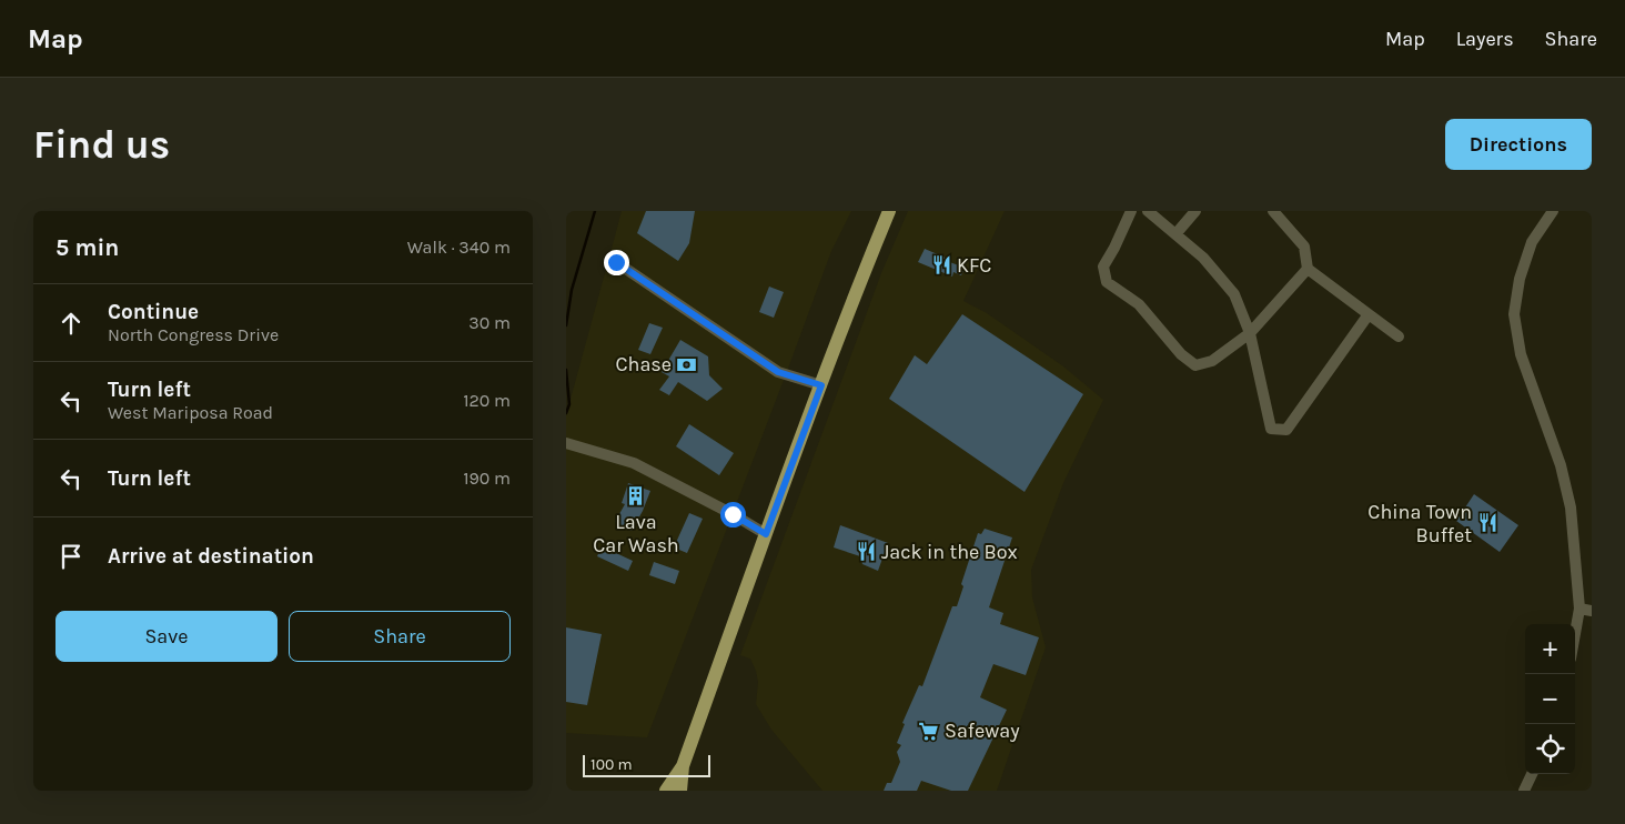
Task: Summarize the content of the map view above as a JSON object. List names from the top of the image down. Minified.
{"places":{"restaurant":["KFC","China Town Buffet","Jack in the Box"],"bank":["Chase"],"building":["Lava Car Wash"],"supermarket":["Safeway"]},"scale_bar":"100 m","page":{"header":"Map","nav":["Map","Layers","Share"],"buttons":["Directions",["Save","Share"]],"title":"Find us","heading":["5 min","Walk · 340 m"],"list":[["Continue","North Congress Drive","30 m"],["Turn left","West Mariposa Road","120 m"],["Turn left","190 m"],"Arrive at destination"],"map_buttons":["+","−"],"scale":"100 m"}}
